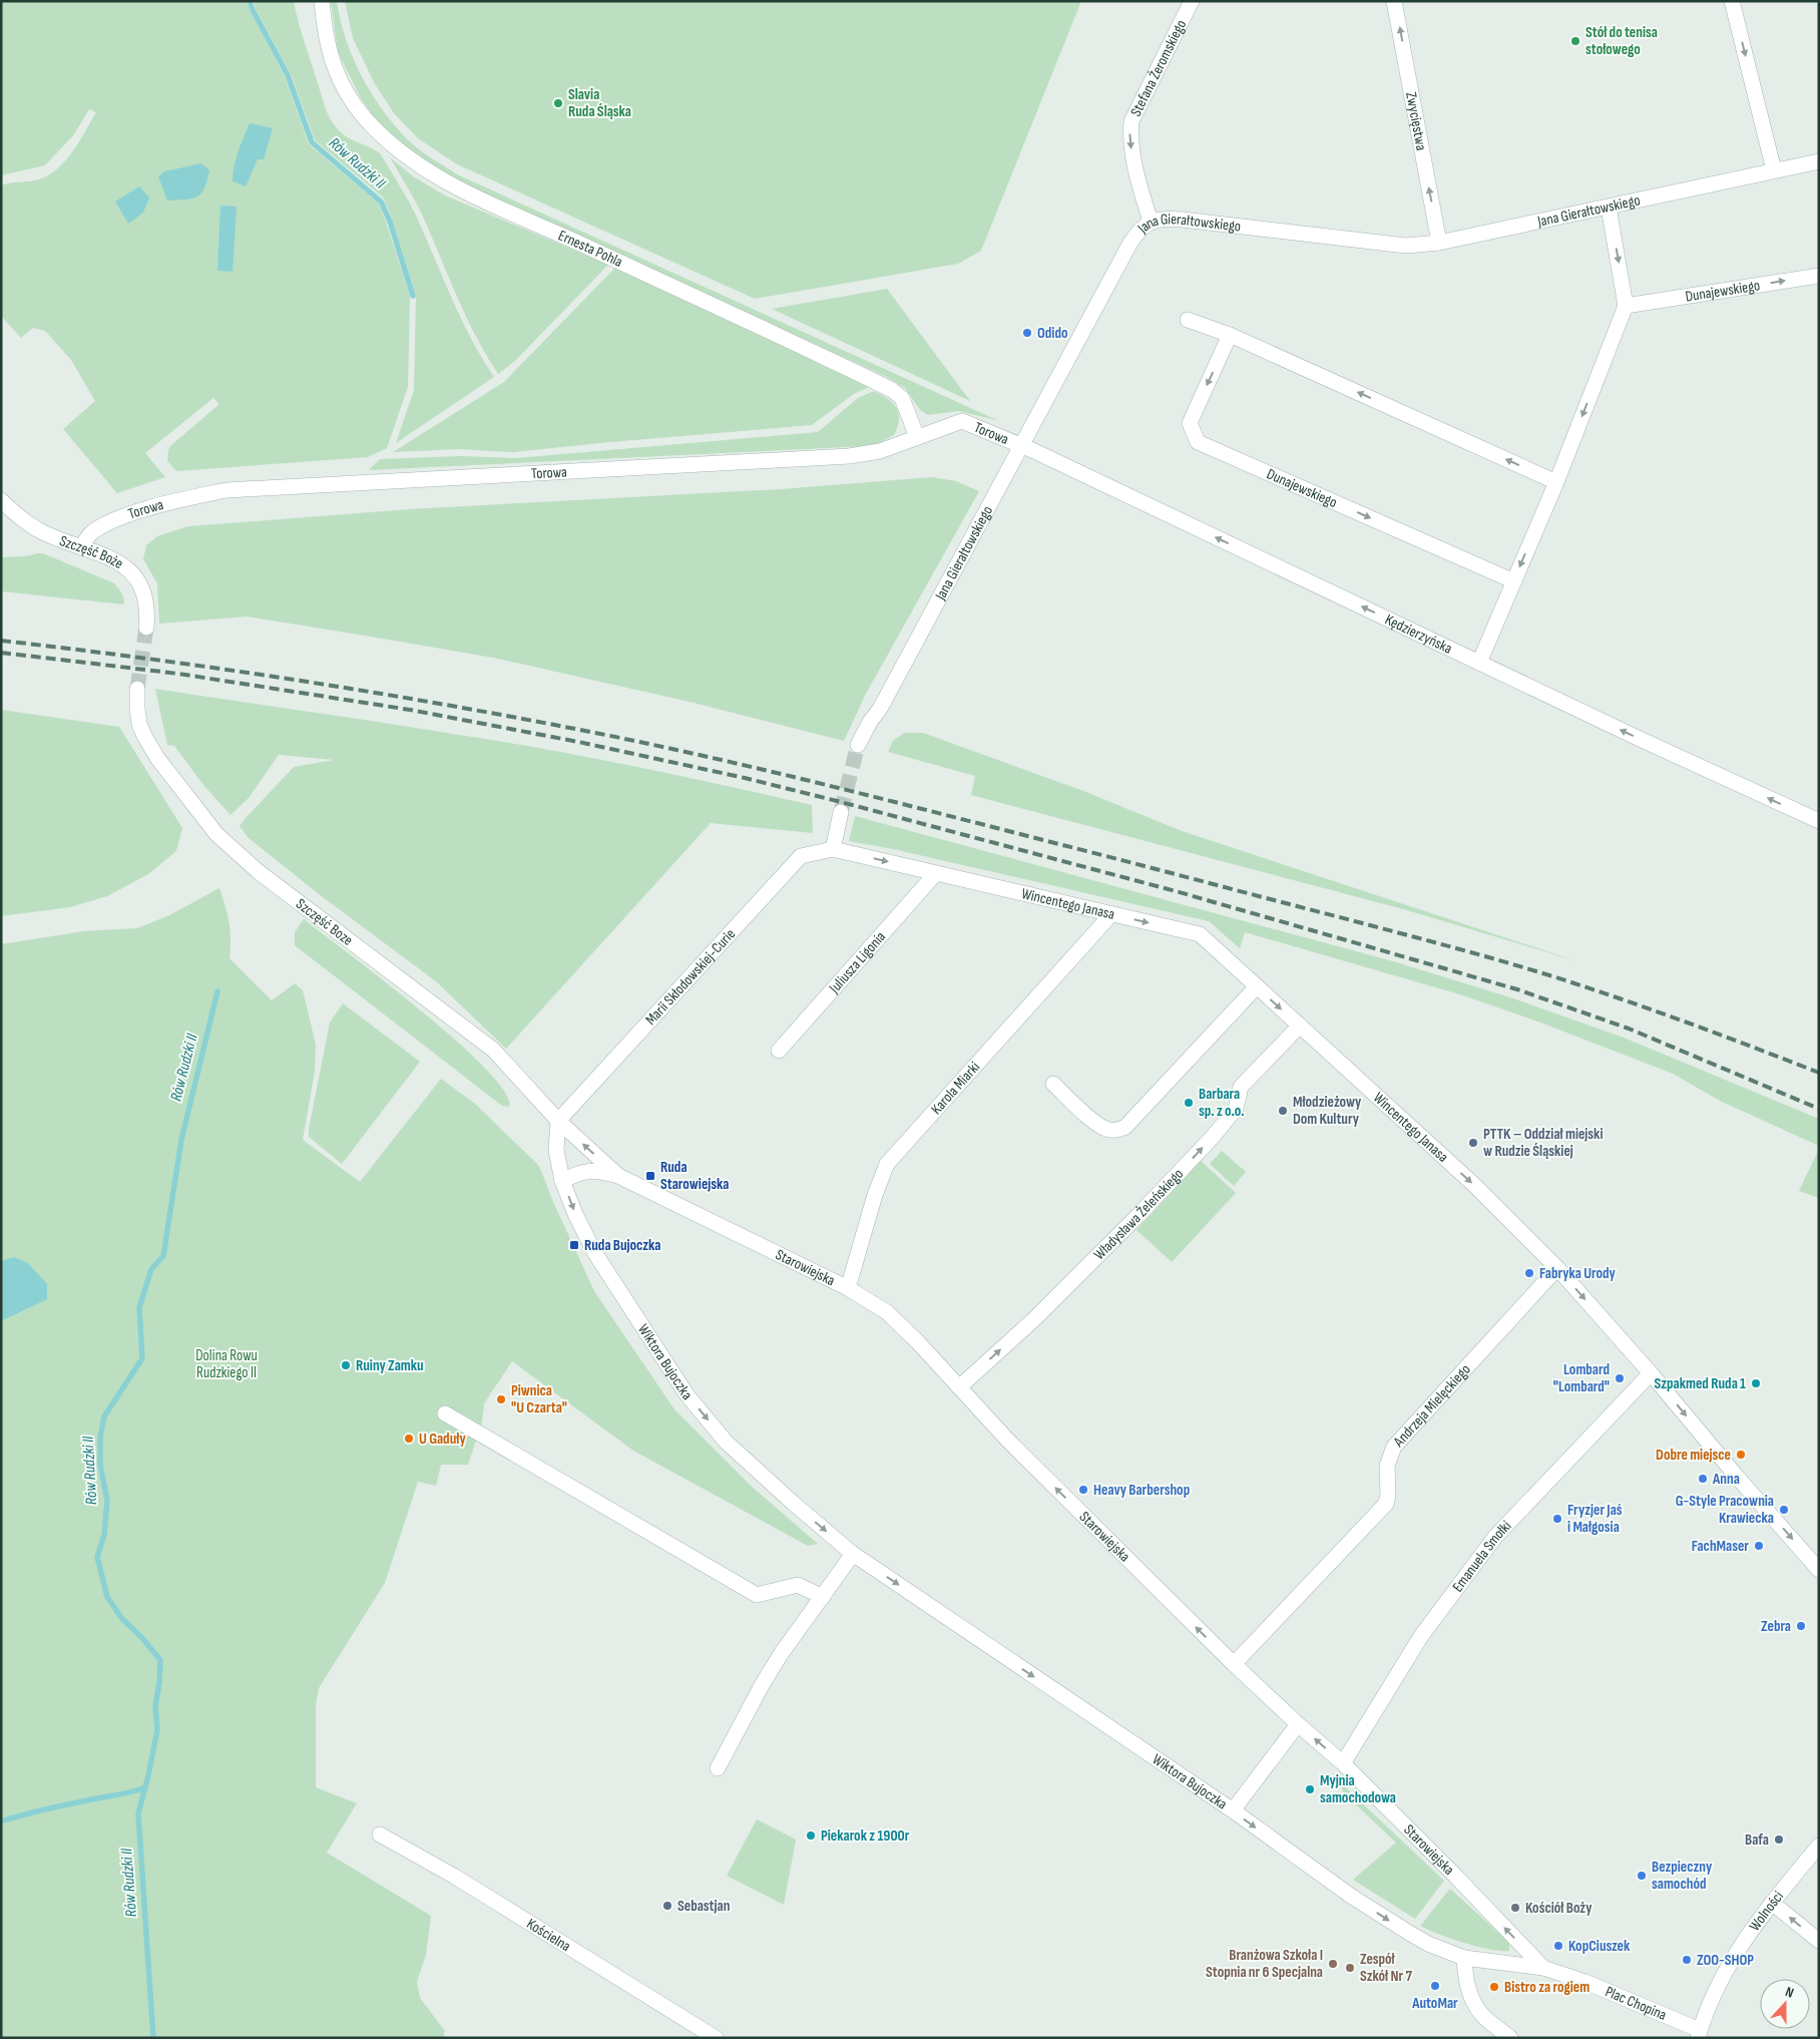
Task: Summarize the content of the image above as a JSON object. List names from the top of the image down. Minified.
{"streets":{"street":["Stefana Żeromskiego","Zwycięstwa","Jana Gierałtowskiego","Ernesta Pohla","Dunajewskiego","Torowa","Szczęść Boże","Kędzierzyńska","Wincentego Janasa","Szczęść Boze","Juliusza Ligonia","Marii Skłodowskiej-Curie","Karola Miarki","Władysława Żeleńskiego","Starowiejska","Wiktora Bujoczka","Andrzeja Mielęckiego","Emanuela Smołki","Wolności","Kościelna","Plac Chopina"]},"crossings":[["Stefana Żeromskiego","Jana Gierałtowskiego"],["Zwycięstwa","Jana Gierałtowskiego"],["Jana Gierałtowskiego","Torowa"],["Jana Gierałtowskiego","Kędzierzyńska"],["Ernesta Pohla","Torowa"],["Torowa","Szczęść Boże"],["Torowa","Kędzierzyńska"],["Wincentego Janasa","Juliusza Ligonia"],["Wincentego Janasa","Marii Skłodowskiej-Curie"],["Wincentego Janasa","Karola Miarki"],["Wincentego Janasa","Władysława Żeleńskiego"],["Wincentego Janasa","Andrzeja Mielęckiego"],["Wincentego Janasa","Emanuela Smołki"],["Szczęść Boze","Marii Skłodowskiej-Curie"],["Szczęść Boze","Starowiejska"],["Szczęść Boze","Wiktora Bujoczka"],["Marii Skłodowskiej-Curie","Starowiejska"],["Marii Skłodowskiej-Curie","Wiktora Bujoczka"],["Karola Miarki","Starowiejska"],["Władysława Żeleńskiego","Starowiejska"],["Starowiejska","Wiktora Bujoczka"],["Starowiejska","Andrzeja Mielęckiego"],["Starowiejska","Emanuela Smołki"],["Starowiejska","Plac Chopina"],["Wiktora Bujoczka","Plac Chopina"],["Wolności","Plac Chopina"]],"one_way":["Stefana Żeromskiego","Zwycięstwa","Kędzierzyńska","Wincentego Janasa","Władysława Żeleńskiego","Starowiejska","Wiktora Bujoczka"],"water":["Rów Rudzki II"],"parks":["Dolina Rowu Rudzkiego II"],"places":{"other":["Stół do tenisa stołowego","Slavia Ruda Śląska","Odido","Barbara sp. z o.o.","Młodzieżowy Dom Kultury","PTTK – Oddział miejski w Rudzie Śląskiej","Fabryka Urody","Ruiny Zamku","Lombard \"Lombard\"","Szpakmed Ruda 1","Piwnica \"U Czarta\"","U Gaduły","Dobre miejsce","Anna","Heavy Barbershop","G-Style Pracownia Krawiecka","Fryzjer Jaś i Małgosia","FachMaser","Zebra","Myjnia samochodowa","Piekarok z 1900r","Bafa","Bezpieczny samochód","Sebastjan","Kościół Boży","KopCiuszek","ZOO-SHOP","Branżowa Szkoła I Stopnia nr 6 Specjalna","Zespół Szkół Nr 7","AutoMar","Bistro za rogiem"],"transit":["Ruda Starowiejska","Ruda Bujoczka"]},"north":"top"}
